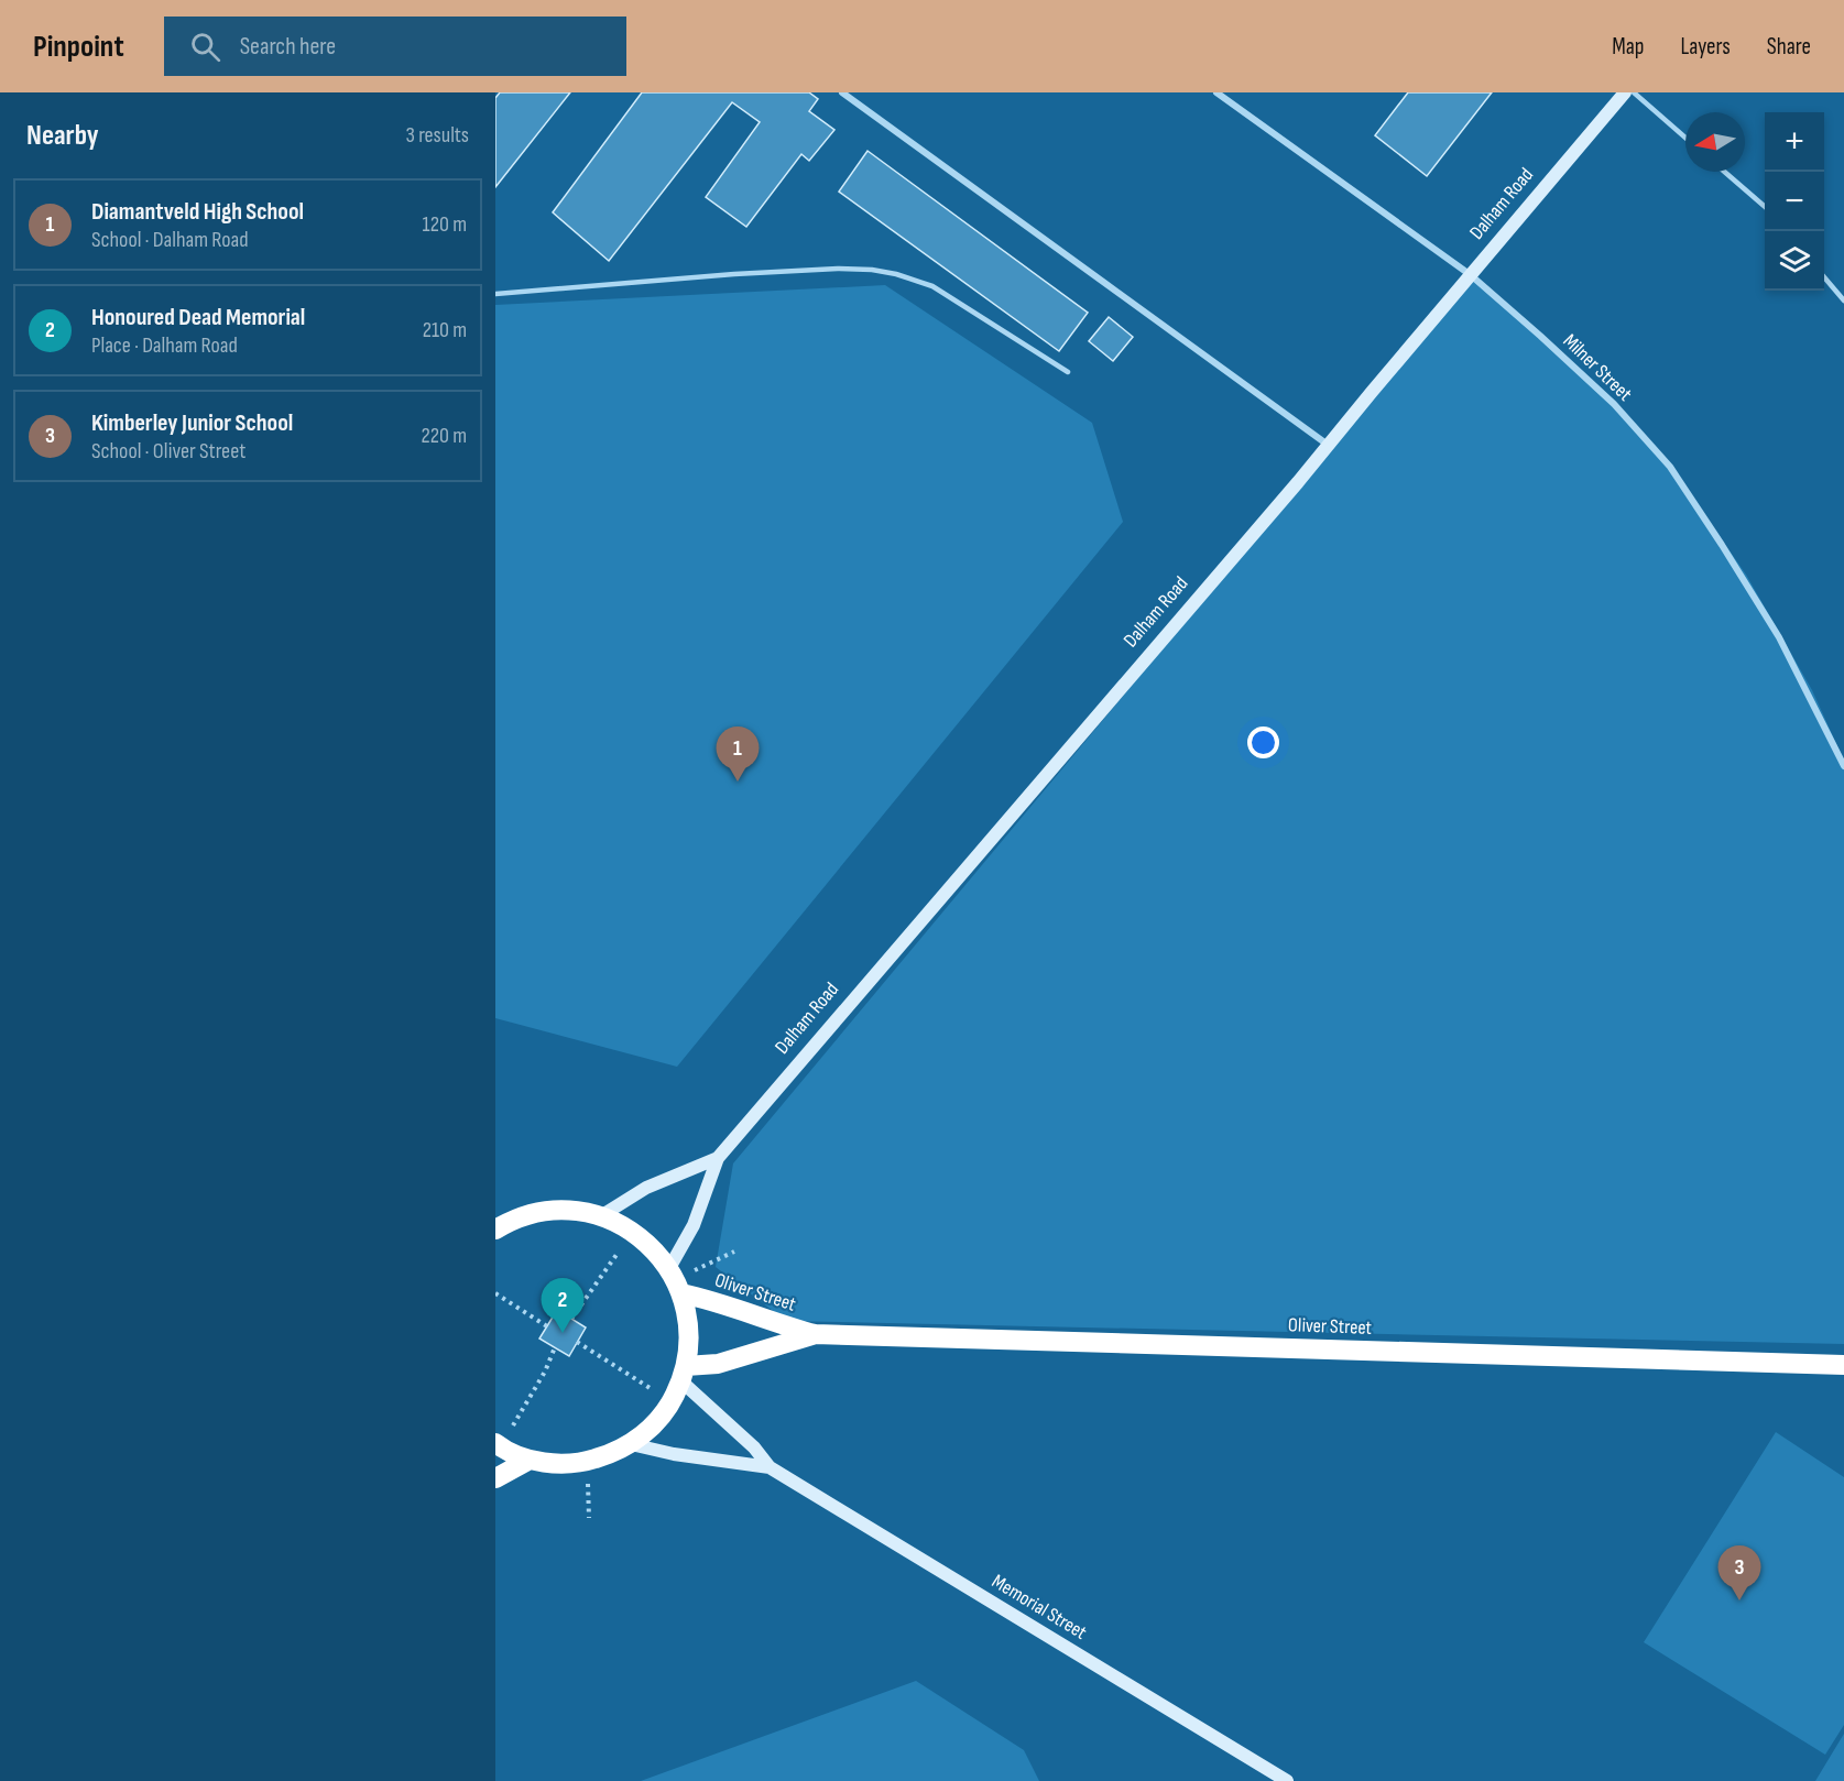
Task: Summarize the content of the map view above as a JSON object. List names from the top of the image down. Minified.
{"streets":{"highway":["Oliver Street"],"street":["Dalham Road","Milner Street","Memorial Street"]},"crossings":[["Dalham Road","Milner Street"],["Oliver Street","Memorial Street"]],"north":"left","page":{"header":"Pinpoint","search":"Search here","nav":["Map","Layers","Share"],"heading":["Nearby","3 results"],"map_buttons":["+","−"],"list":[{"mark":"1","name":"Diamantveld High School","note":"School · Dalham Road","value":"120 m"},{"mark":"2","name":"Honoured Dead Memorial","note":"Place · Dalham Road","value":"210 m"},{"mark":"3","name":"Kimberley Junior School","note":"School · Oliver Street","value":"220 m"}],"pins":["1","2","3"]}}
